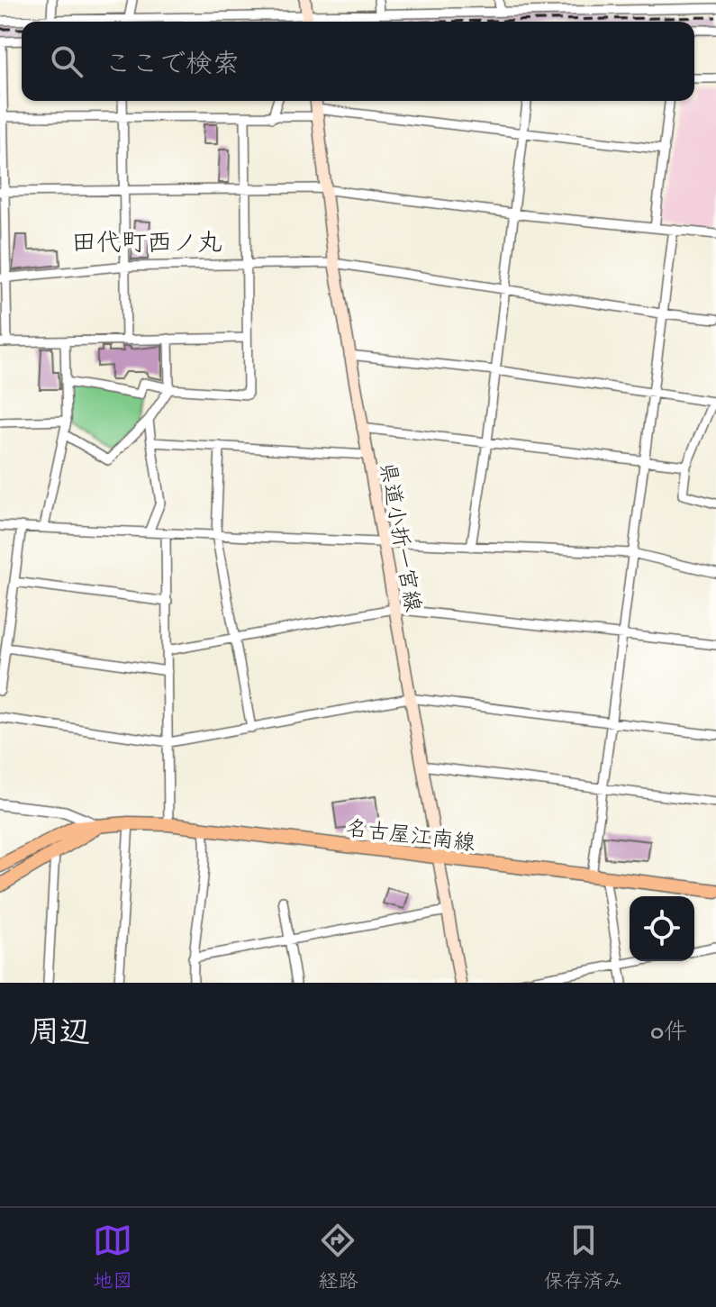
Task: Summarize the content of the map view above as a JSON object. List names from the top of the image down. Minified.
{"streets":{"main road":["県道小折一宮線","名古屋江南線"]},"crossings":[["県道小折一宮線","名古屋江南線"]],"districts":["田代町西ノ丸"],"page":{"search":"ここで検索","heading":["周辺","0件"],"nav":["地図","経路","保存済み"]}}
